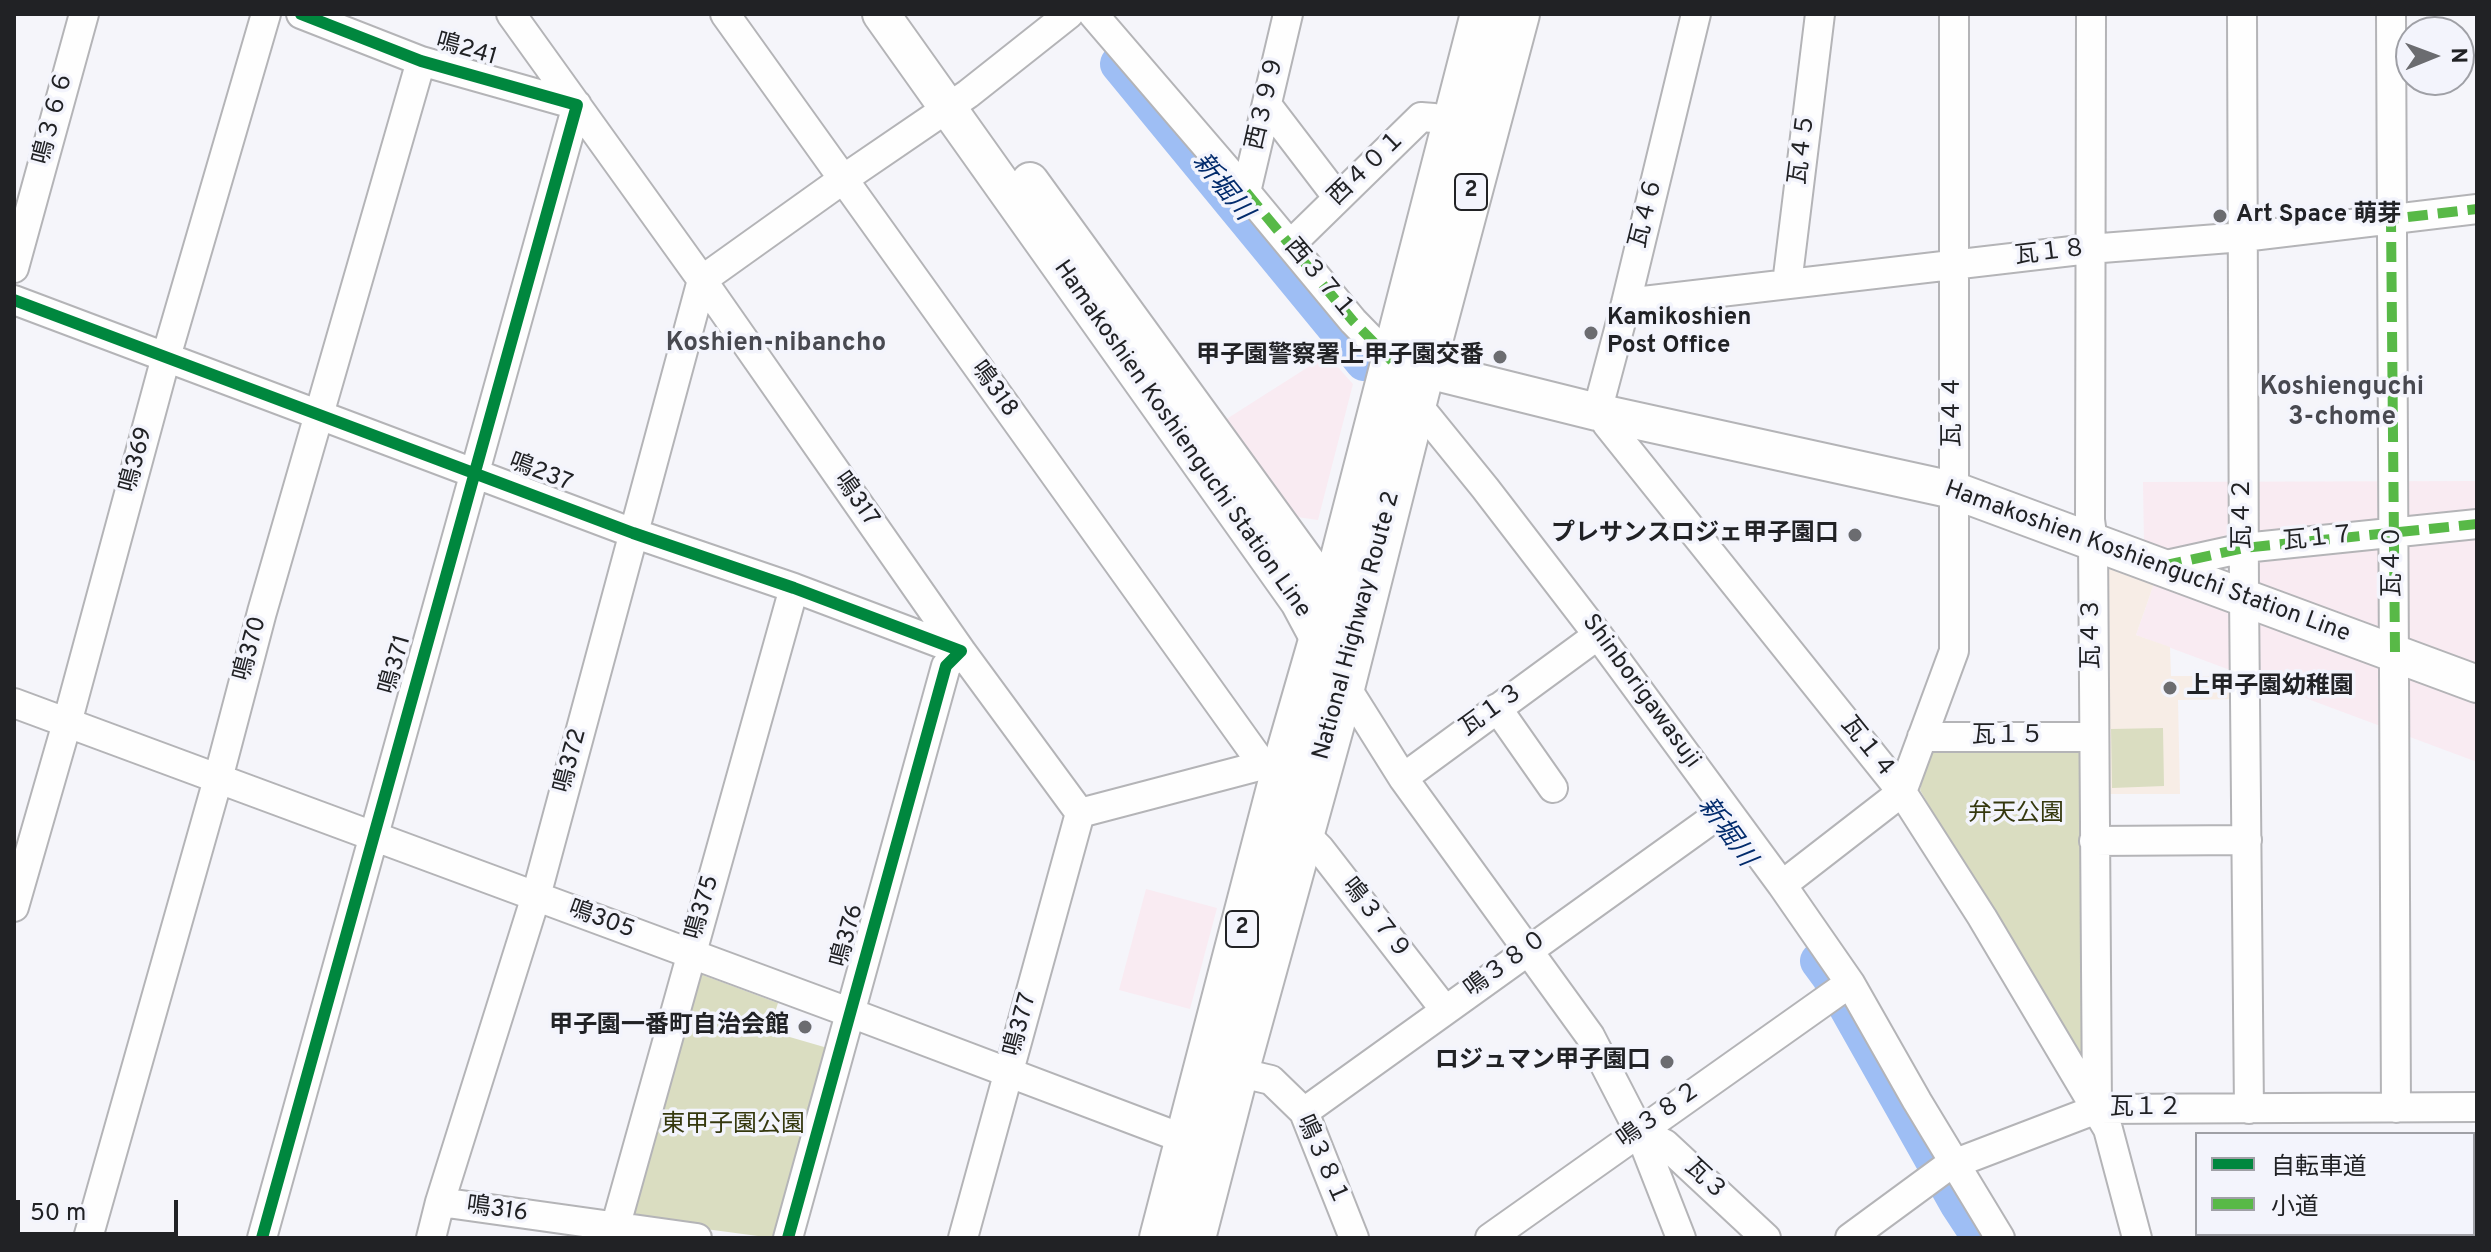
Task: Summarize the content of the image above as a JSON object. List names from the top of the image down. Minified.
{"streets":{"highway":["2","National Highway Route 2"],"main road":["Hamakoshien Koshienguchi Station Line"],"street":["鳴241","西３９９","鳴３６６","瓦４５","西４０１","瓦４６","瓦１８","西３７１","鳴318","瓦４４","鳴369","鳴237","鳴317","瓦４２","瓦１７","瓦４０","瓦４３","鳴370","鳴371","Shinborigawasuji","瓦１３","瓦１５","瓦１４","鳴372","鳴375","鳴３７９","鳴305","鳴376","鳴３８０","鳴377","瓦１２","鳴３８２","鳴３８１","瓦３","鳴316"]},"crossings":[["鳴241","鳴317"],["鳴241","鳴370"],["鳴241","鳴371"],["西３９９","西３７１"],["瓦４５","瓦１８"],["西４０１","西３７１"],["西４０１","National Highway Route 2"],["瓦４６","瓦１８"],["瓦４６","Hamakoshien Koshienguchi Station Line"],["瓦４６","瓦１４"],["瓦１８","瓦４４"],["瓦１８","瓦４２"],["瓦１８","瓦４０"],["瓦１８","瓦４３"],["西３７１","Hamakoshien Koshienguchi Station Line"],["西３７１","National Highway Route 2"],["西３７１","Shinborigawasuji"],["鳴318","National Highway Route 2"],["瓦４４","Hamakoshien Koshienguchi Station Line"],["瓦４４","瓦１５"],["瓦４４","瓦１４"],["Hamakoshien Koshienguchi Station Line","瓦４２"],["Hamakoshien Koshienguchi Station Line","瓦１７"],["Hamakoshien Koshienguchi Station Line","瓦４０"],["Hamakoshien Koshienguchi Station Line","National Highway Route 2"],["Hamakoshien Koshienguchi Station Line","瓦４３"],["Hamakoshien Koshienguchi Station Line","Shinborigawasuji"],["Hamakoshien Koshienguchi Station Line","瓦１４"],["鳴369","鳴237"],["鳴369","鳴305"],["鳴237","鳴317"],["鳴237","鳴370"],["鳴237","鳴371"],["鳴237","鳴372"],["鳴237","鳴375"],["鳴237","鳴376"],["鳴317","鳴371"],["鳴317","鳴372"],["鳴317","鳴376"],["鳴317","鳴377"],["瓦４２","瓦１７"],["瓦４２","瓦１２"],["瓦１７","瓦４０"],["瓦４０","瓦１２"],["National Highway Route 2","Shinborigawasuji"],["National Highway Route 2","鳴３７９"],["National Highway Route 2","鳴305"],["National Highway Route 2","鳴３８１"],["瓦４３","瓦１５"],["瓦４３","瓦１４"],["瓦４３","瓦１２"],["鳴370","鳴305"],["鳴371","鳴305"],["Shinborigawasuji","瓦１３"],["Shinborigawasuji","鳴３８０"],["Shinborigawasuji","瓦１２"],["Shinborigawasuji","鳴３８２"],["瓦１４","瓦１２"],["鳴372","鳴305"],["鳴372","鳴316"],["鳴375","鳴305"],["鳴375","鳴316"],["鳴３７９","鳴３８０"],["鳴305","鳴376"],["鳴305","鳴377"],["鳴３８０","鳴３８１"],["鳴３８２","瓦３"]],"districts":["Koshien-nibancho","Koshienguchi 3-chome"],"water":["新堀川"],"parks":["弁天公園","東甲子園公園"],"places":["Art Space 萌芽","Kamikoshien Post Office","甲子園警察署上甲子園交番","プレサンスロジェ甲子園口","上甲子園幼稚園","甲子園一番町自治会館","ロジュマン甲子園口"],"legend":["自転車道","小道"],"scale_bar":"50 m","north":"right"}
